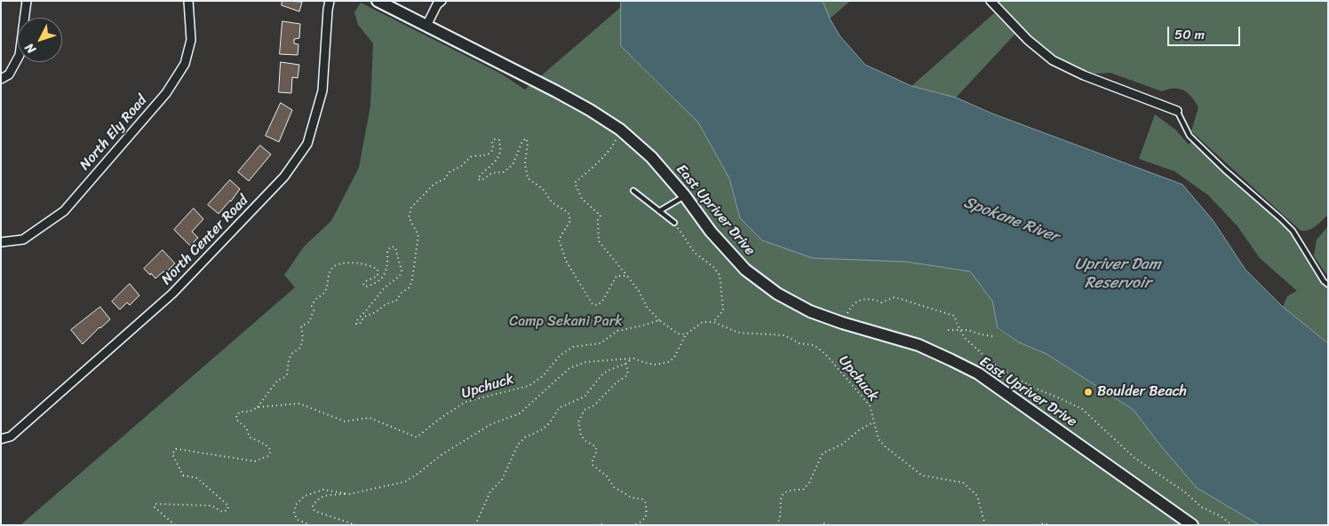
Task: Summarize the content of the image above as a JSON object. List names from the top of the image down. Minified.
{"streets":{"main road":["East Upriver Drive"],"street":["North Ely Road","North Center Road"],"path":["Upchuck"]},"water":["Spokane River","Upriver Dam Reservoir"],"parks":["Camp Sekani Park"],"places":["Boulder Beach"],"scale_bar":"50 m","north":"bottom left"}
